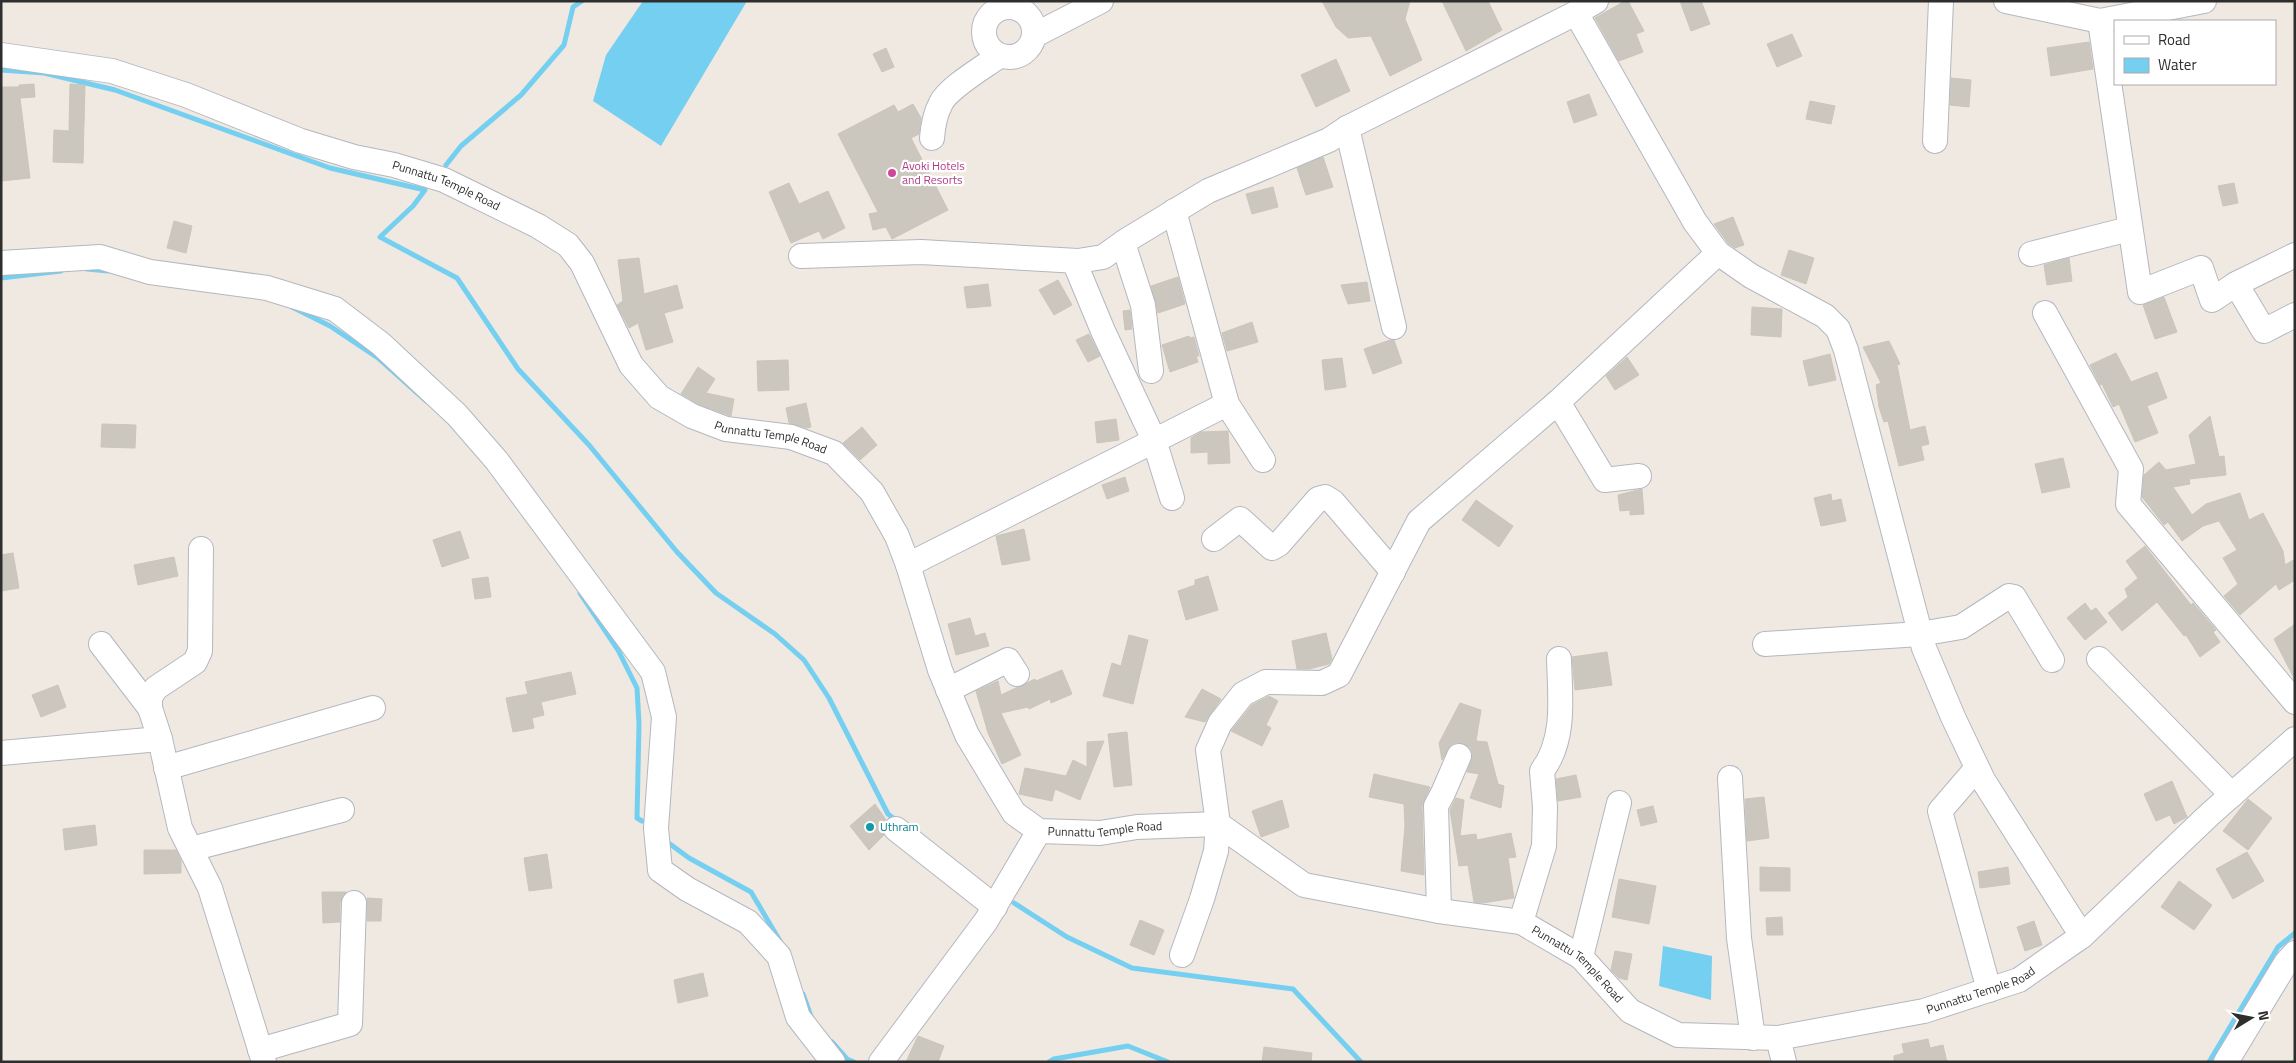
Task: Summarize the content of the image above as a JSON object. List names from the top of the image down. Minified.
{"streets":{"street":["Punnattu Temple Road"]},"places":["Avoki Hotels and Resorts","Uthram"],"legend":["Road","Water"],"north":"right"}
